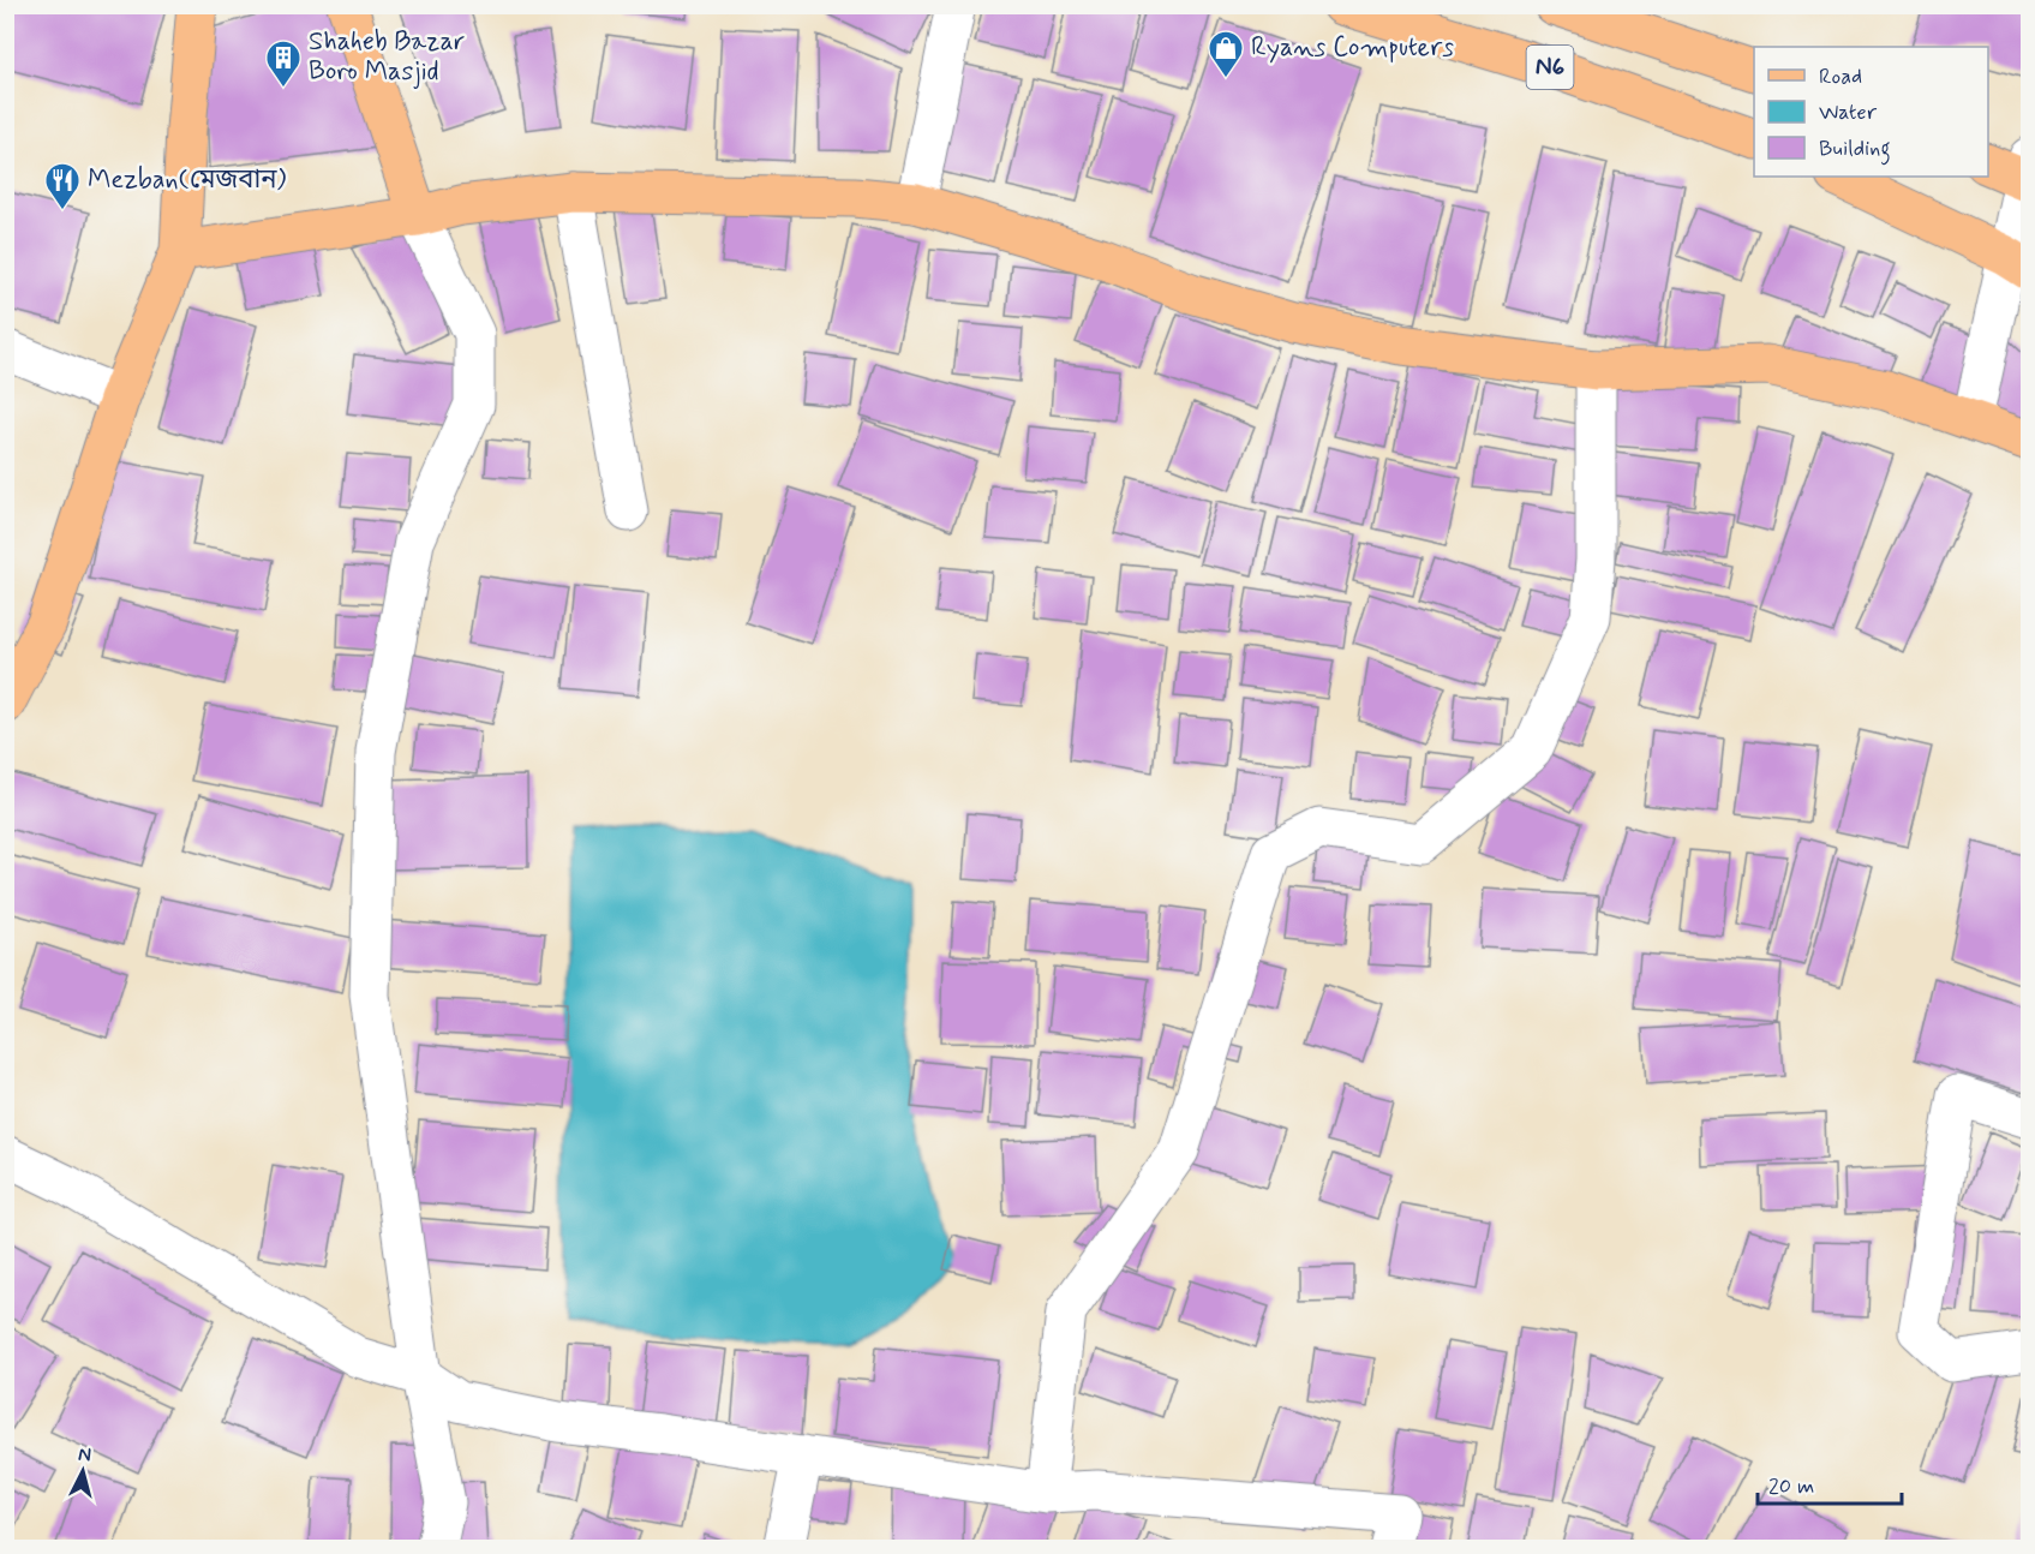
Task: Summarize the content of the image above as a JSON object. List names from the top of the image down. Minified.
{"streets":{"main road":["N6"]},"places":{"shop":["Ryans Computers"],"building":["Shaheb Bazar Boro Masjid"],"restaurant":["Mezban(মেজবান)"]},"legend":["Road","Water","Building"],"scale_bar":"20 m","north":"top"}
